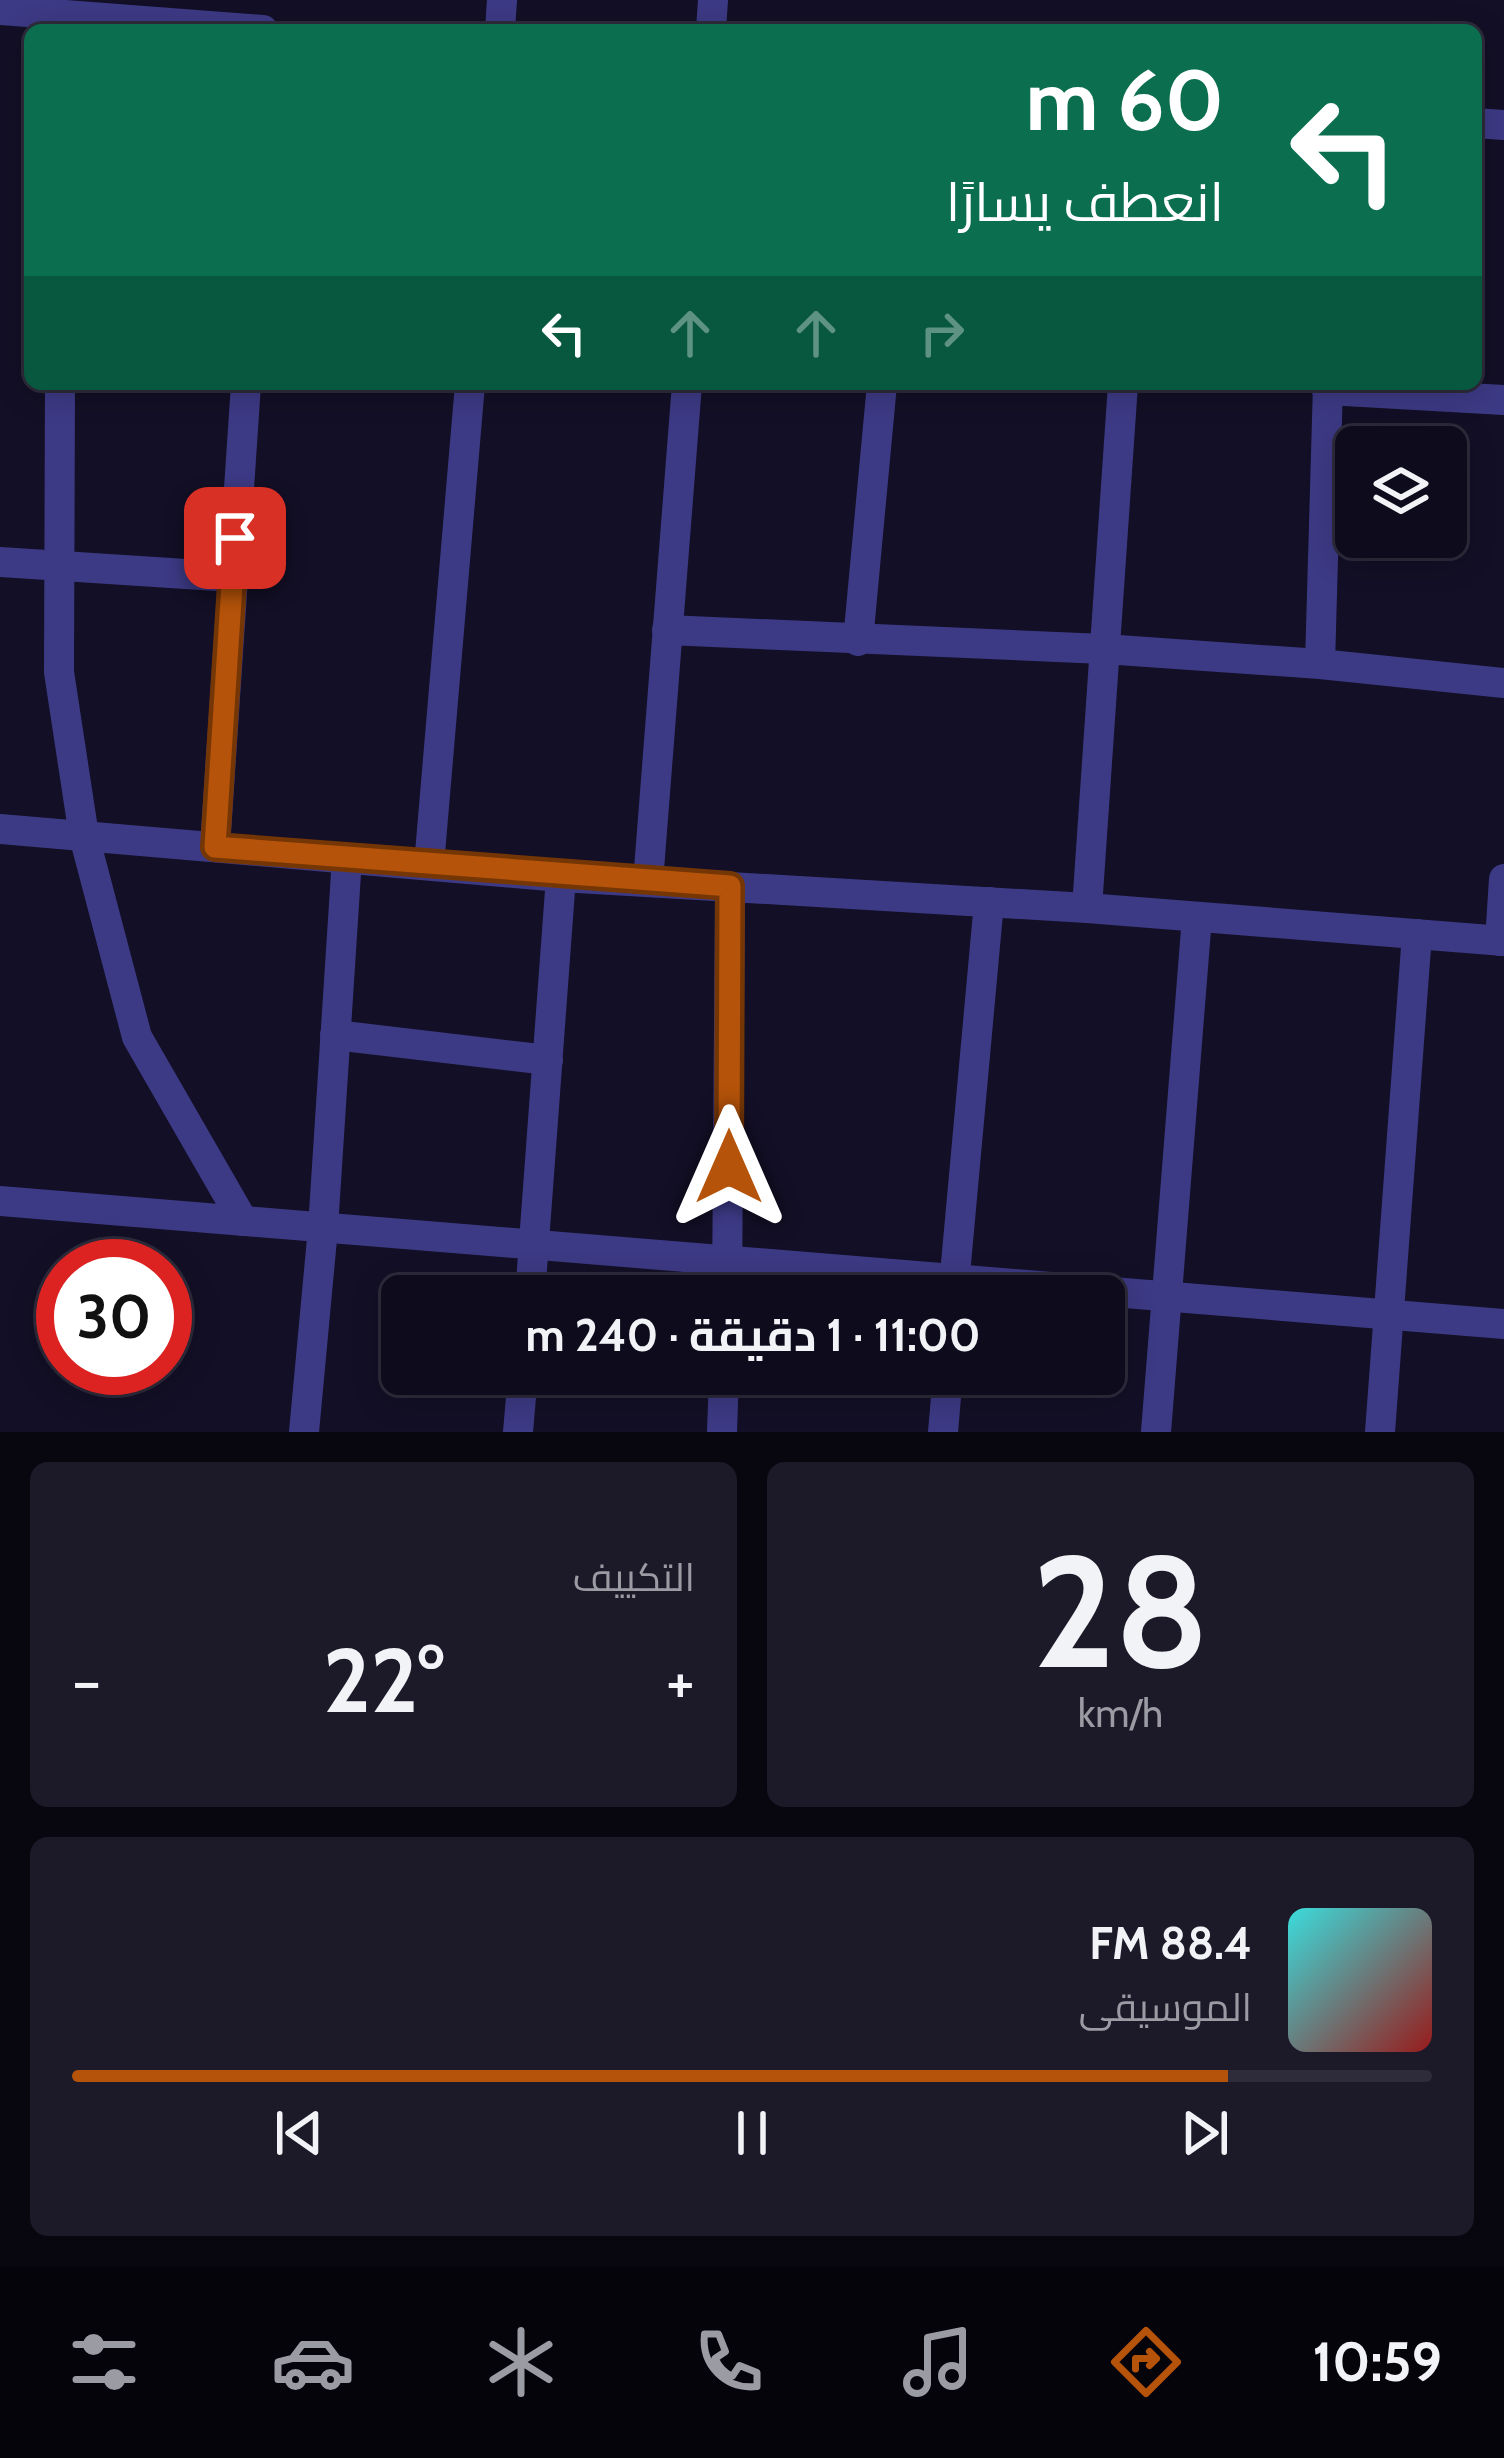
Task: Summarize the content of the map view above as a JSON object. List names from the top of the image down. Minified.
{"page":{"turn":["60 m","انعطف يسارًا"],"limit":"30","trip":"11:00 · 1 دقيقة · 240 m","tile":[["28","km/h"],"التكييف"],"heat":["−","22°","+"],"song":["88.4 FM","الموسيقى"],"tabs":"10:59"}}
